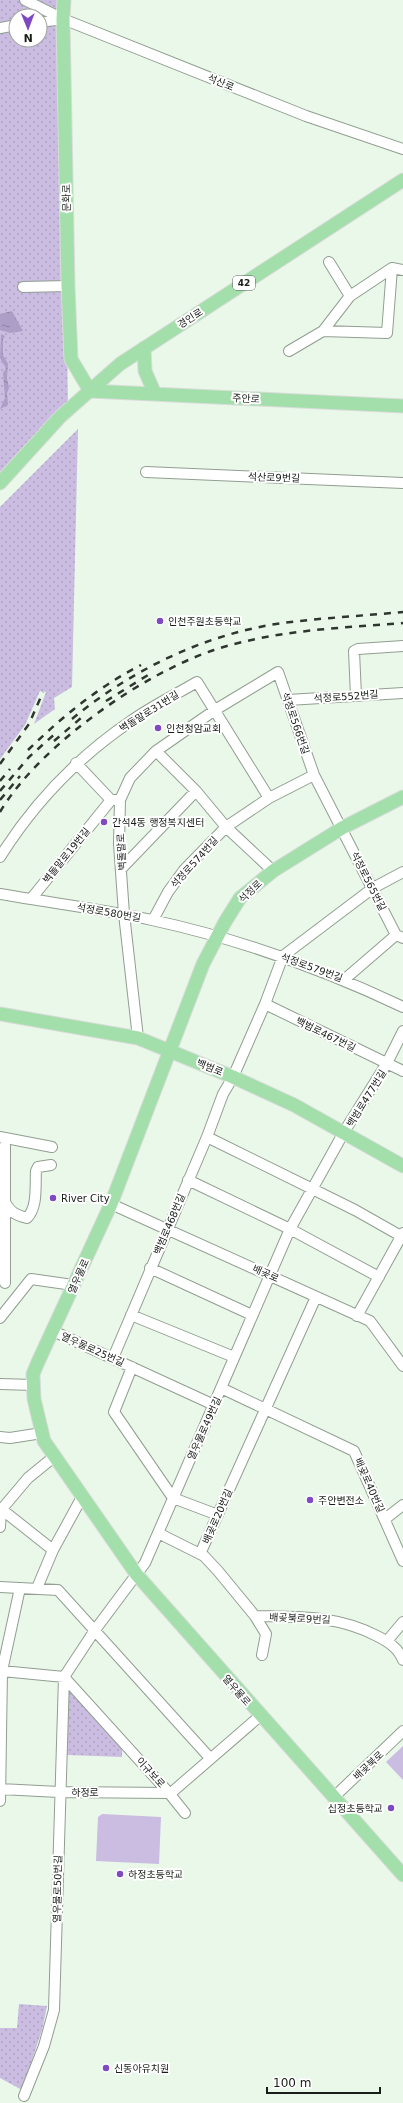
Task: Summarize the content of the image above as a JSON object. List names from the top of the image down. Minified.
{"streets":{"main road":["문화로","42","경인로","주안로","석정로","백범로","열우물로"],"street":["석산로","석산로9번길","석정로552번길","벽돌말로31번길","석정로566번길","벽돌말로","벽돌말로19번길","석정로574번길","석정로565번길","석정로580번길","석정로579번길","백범로467번길","백범로477번길","백범로468번길","배곶로","열우물로25번길","열우물로49번길","배곶로40번길","배곶로20번길","배곶북로9번길","배곶북로","이규보로","하정로","열우물로50번길"]},"crossings":[["석산로","문화로"],["문화로","경인로"],["문화로","주안로"],["경인로","주안로"],["석정로552번길","석정로566번길"],["벽돌말로31번길","벽돌말로"],["석정로566번길","벽돌말로"],["석정로566번길","석정로565번길"],["석정로566번길","석정로"],["벽돌말로","벽돌말로19번길"],["벽돌말로","석정로574번길"],["벽돌말로","석정로580번길"],["벽돌말로","백범로"],["벽돌말로19번길","석정로580번길"],["석정로574번길","석정로"],["석정로574번길","석정로580번길"],["석정로565번길","석정로"],["석정로565번길","석정로579번길"],["석정로","석정로580번길"],["석정로","석정로579번길"],["석정로","백범로"],["석정로","열우물로"],["석정로580번길","석정로579번길"],["백범로467번길","백범로477번길"],["백범로","백범로477번길"],["백범로","백범로468번길"],["백범로","열우물로"],["백범로477번길","열우물로49번길"],["백범로468번길","배곶로"],["백범로468번길","열우물로25번길"],["배곶로","열우물로"],["배곶로","열우물로49번길"],["배곶로","배곶로20번길"],["열우물로","열우물로25번길"],["열우물로","열우물로49번길"],["열우물로","배곶북로"],["열우물로","이규보로"],["열우물로25번길","열우물로49번길"],["배곶로40번길","배곶로20번길"],["배곶로20번길","배곶북로9번길"],["이규보로","하정로"],["이규보로","열우물로50번길"],["하정로","열우물로50번길"]],"places":["인천주원초등학교","인천청암교회","간석4동 행정복지센터","River City","주안변전소","십정초등학교","하정초등학교","신동아유치원"],"scale_bar":"100 m","north":"bottom"}
